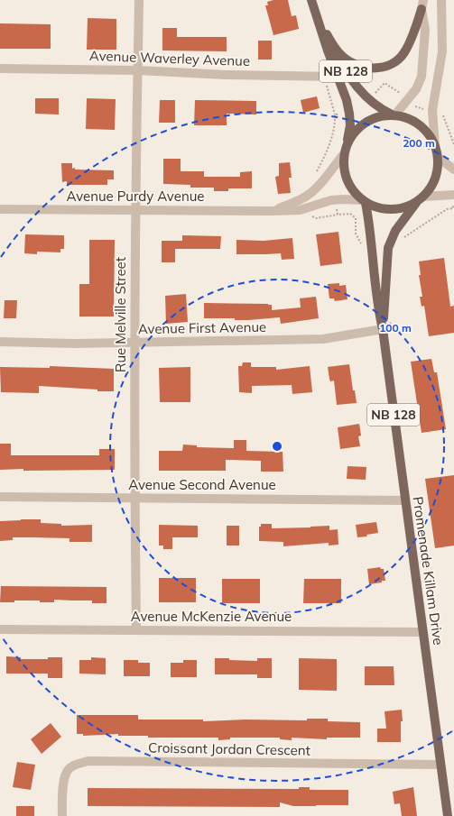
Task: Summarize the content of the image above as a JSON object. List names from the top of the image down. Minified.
{"streets":{"main road":["NB 128","Promenade Killam Drive"],"street":["Avenue Waverley Avenue","Avenue Purdy Avenue","Rue Melville Street","Avenue First Avenue","Avenue Second Avenue","Avenue McKenzie Avenue","Croissant Jordan Crescent"]},"crossings":[["Avenue Waverley Avenue","NB 128"],["Avenue Waverley Avenue","Rue Melville Street"],["NB 128","Avenue Purdy Avenue"],["NB 128","Promenade Killam Drive"],["Avenue Purdy Avenue","Rue Melville Street"],["Avenue Purdy Avenue","Promenade Killam Drive"],["Rue Melville Street","Avenue First Avenue"],["Rue Melville Street","Avenue Second Avenue"],["Rue Melville Street","Avenue McKenzie Avenue"],["Avenue First Avenue","Promenade Killam Drive"],["Avenue Second Avenue","Promenade Killam Drive"],["Promenade Killam Drive","Avenue McKenzie Avenue"],["Promenade Killam Drive","Croissant Jordan Crescent"]],"rings":["200 m","100 m"]}
